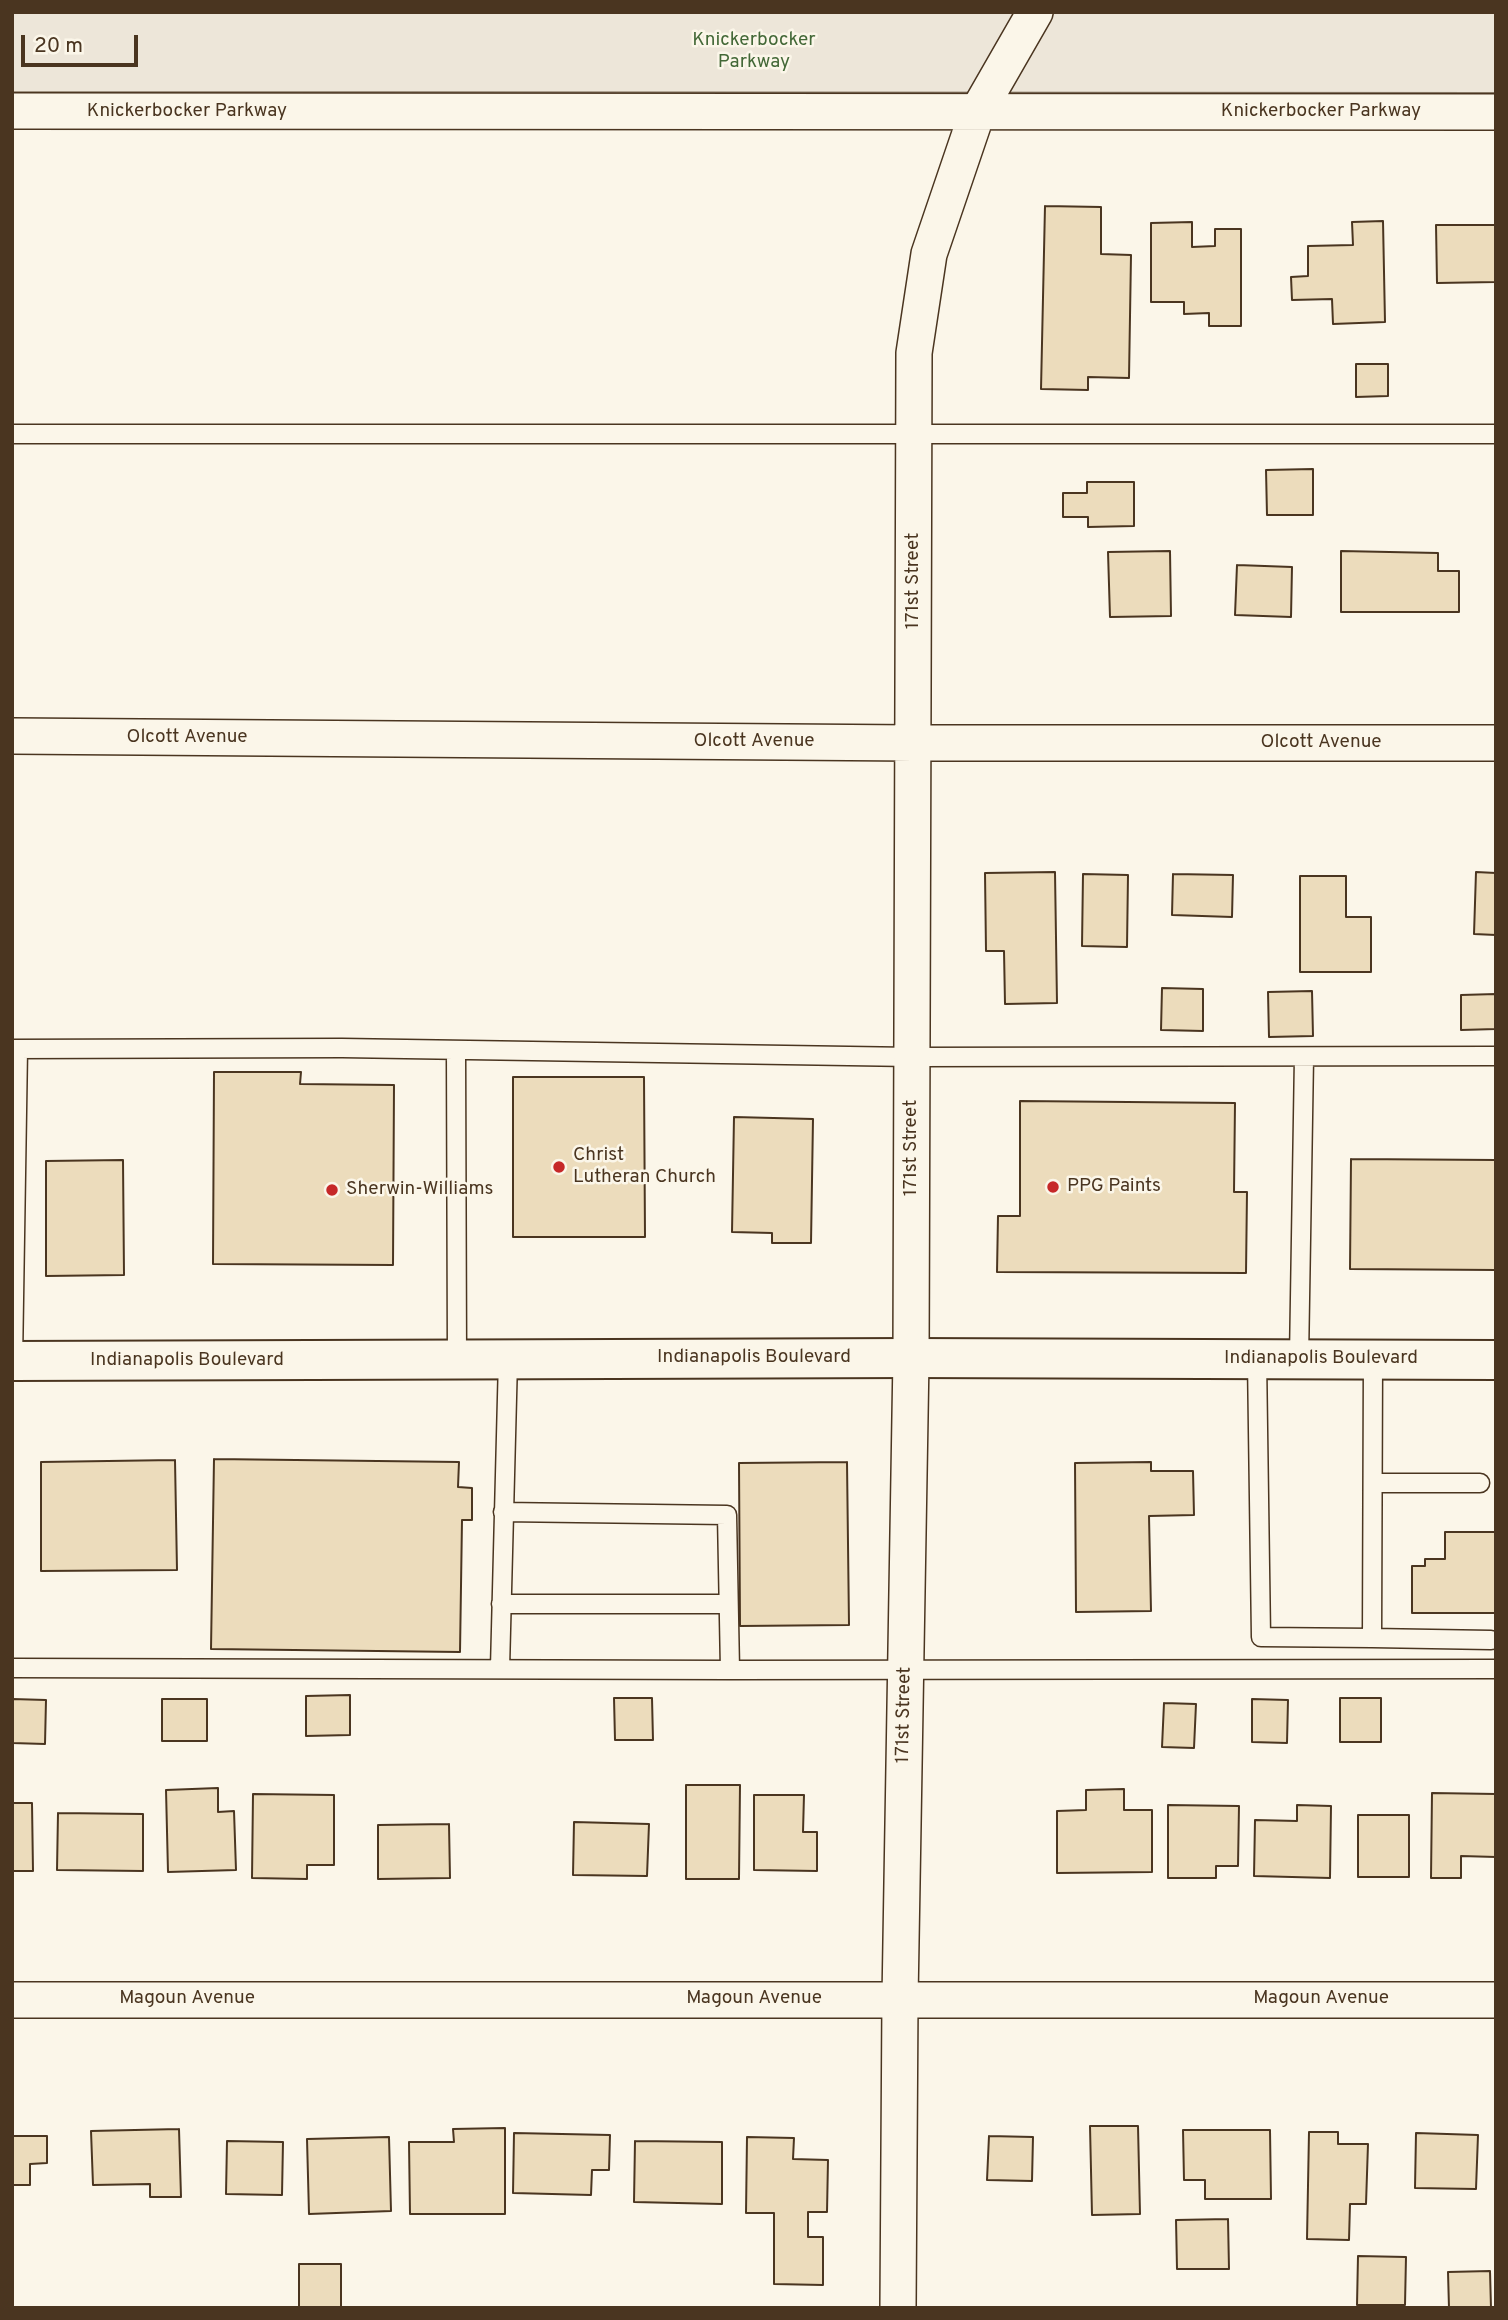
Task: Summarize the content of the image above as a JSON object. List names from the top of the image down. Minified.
{"streets":{"main road":["Indianapolis Boulevard"],"street":["Knickerbocker Parkway","171st Street","Olcott Avenue","Magoun Avenue"]},"crossings":[["Knickerbocker Parkway","171st Street"],["171st Street","Olcott Avenue"],["171st Street","Indianapolis Boulevard"],["171st Street","Magoun Avenue"]],"parks":["Knickerbocker Parkway"],"places":["Christ Lutheran Church","PPG Paints","Sherwin-Williams"],"scale_bar":"20 m"}
